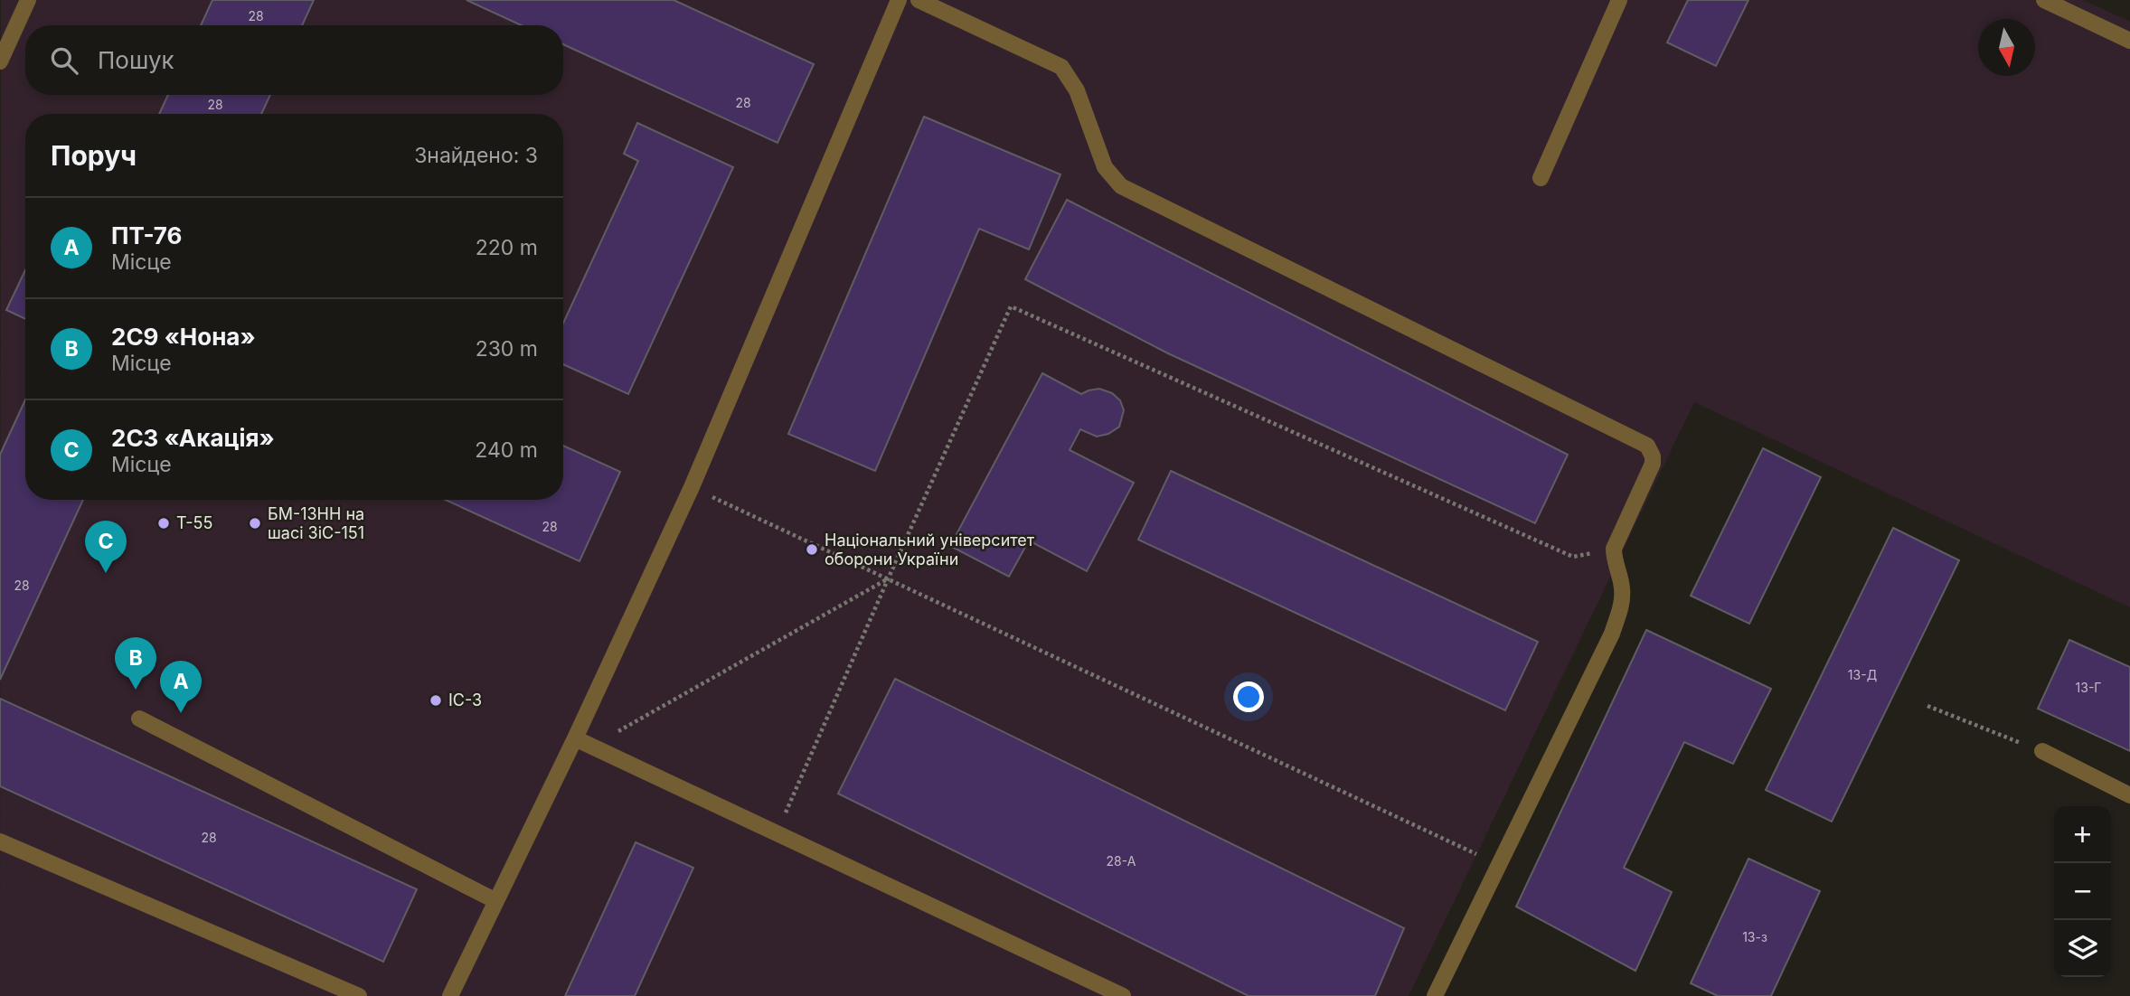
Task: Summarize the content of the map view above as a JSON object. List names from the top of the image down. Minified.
{"places":["Т-55","БМ-13НН на шасі ЗіС-151","Національний університет оборони України","ІС-3"],"house_numbers":["28","28","28","28","28","13-Д","13-Г","28","28-А","13-з"],"north":"bottom","page":{"search":"Пошук","heading":["Поруч","Знайдено: 3"],"list":[{"mark":"A","name":"ПТ-76","note":"Місце","value":"220 m"},{"mark":"B","name":"2С9 «Нона»","note":"Місце","value":"230 m"},{"mark":"C","name":"2С3 «Акація»","note":"Місце","value":"240 m"}],"pins":["C","B","A"],"map_buttons":["+","−"]}}
